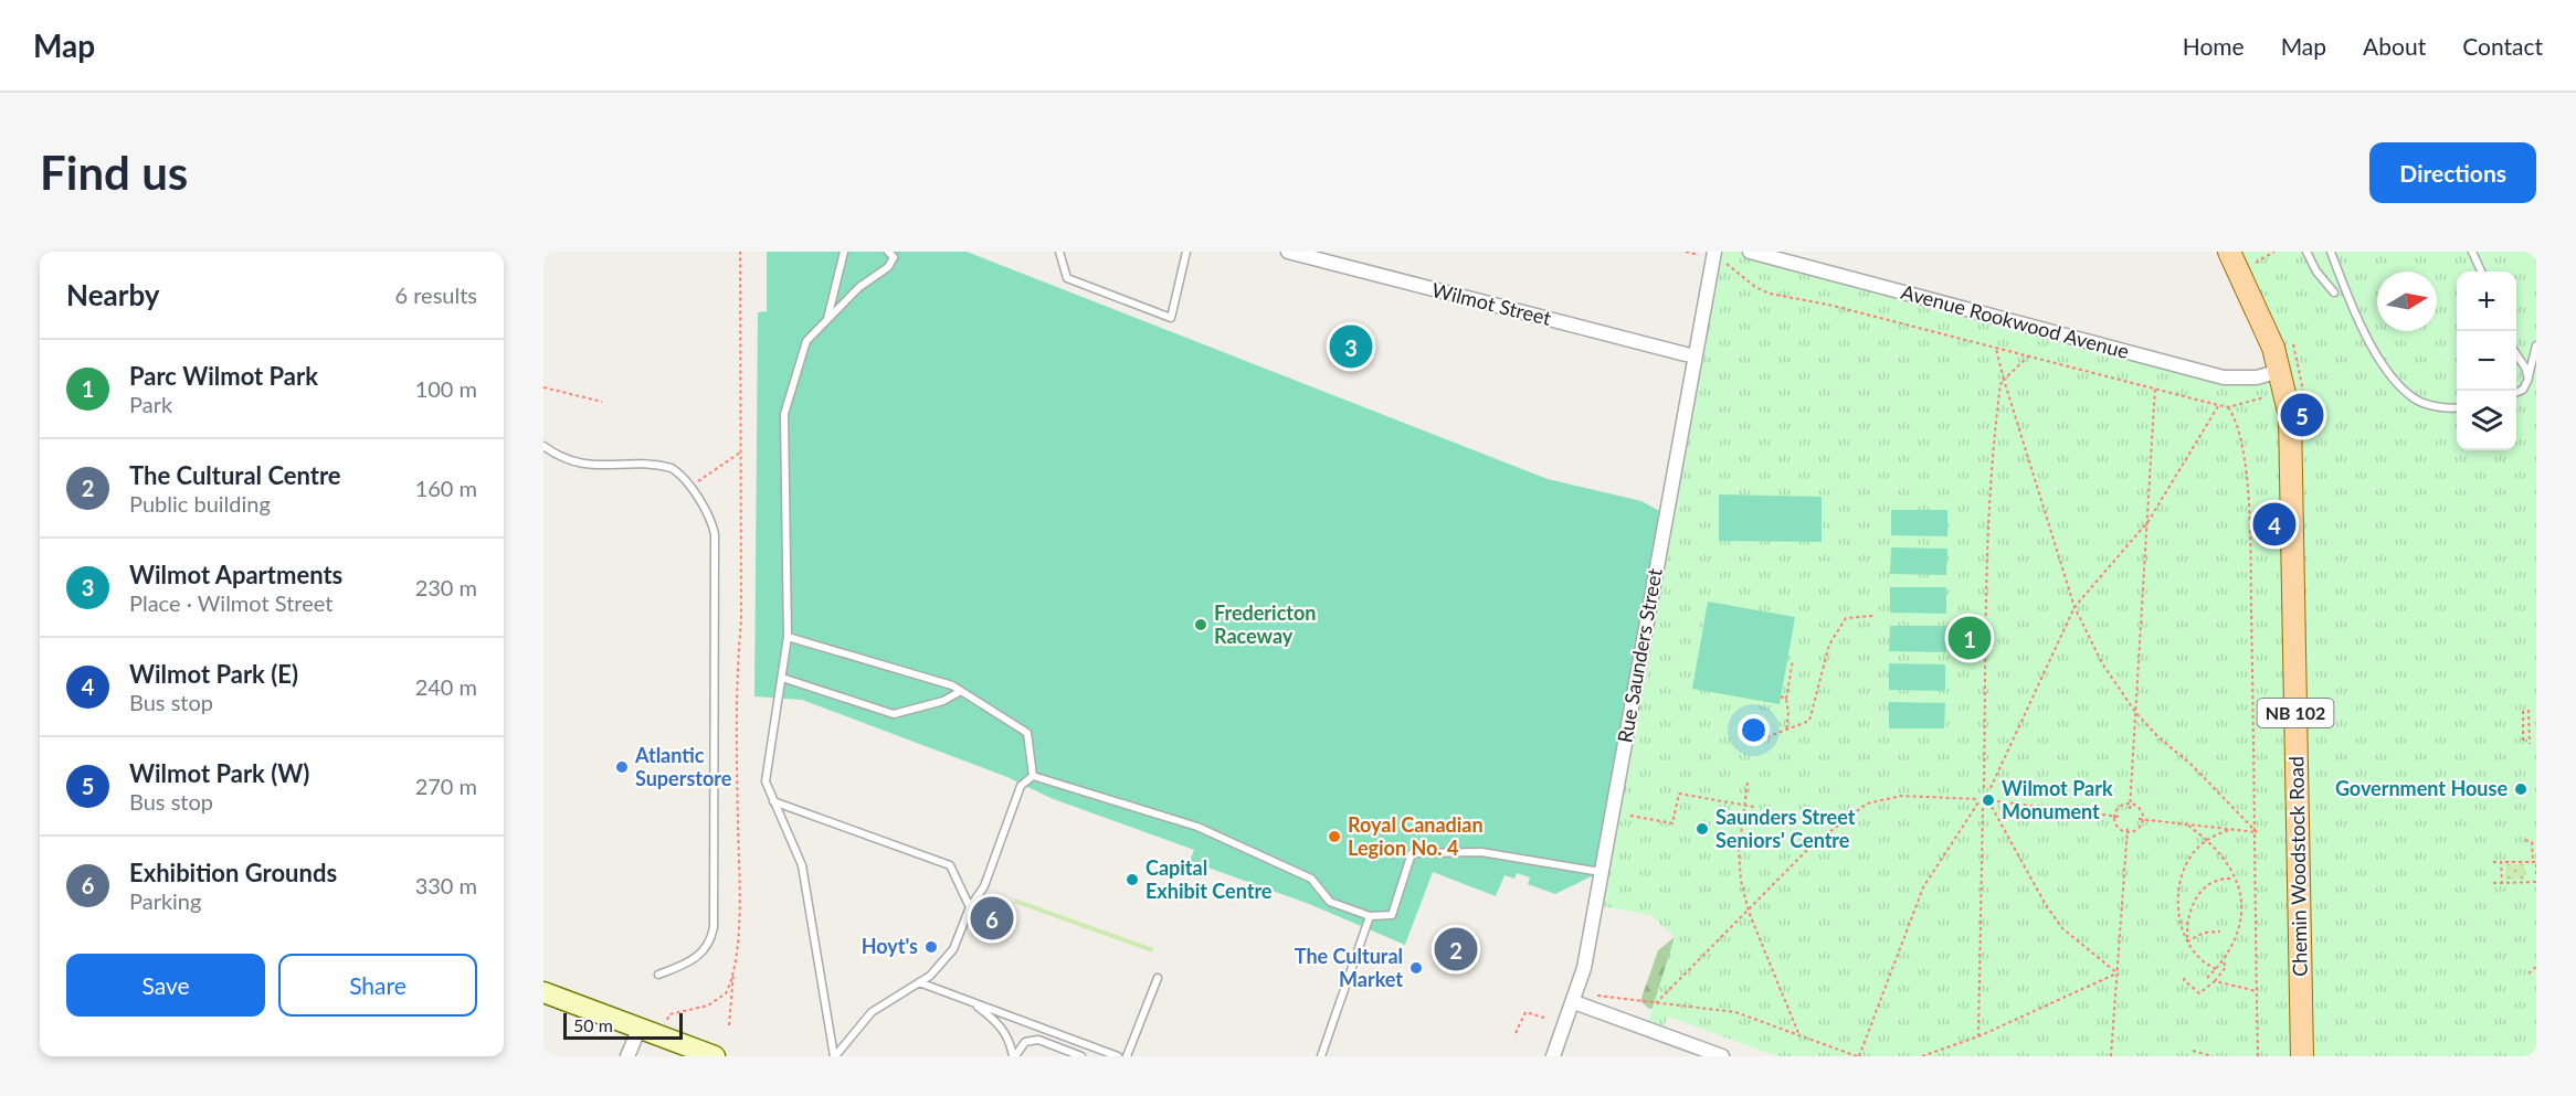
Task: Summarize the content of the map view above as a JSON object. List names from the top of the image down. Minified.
{"streets":{"main road":["NB 102","Chemin Woodstock Road"],"street":["Wilmot Street","Avenue Rookwood Avenue","Rue Saunders Street"]},"crossings":[["Wilmot Street","Rue Saunders Street"],["Avenue Rookwood Avenue","Chemin Woodstock Road"]],"places":["Fredericton Raceway","Atlantic Superstore","Government House","Wilmot Park Monument","Saunders Street Seniors' Centre","Royal Canadian Legion No. 4","Capital Exhibit Centre","Hoyt's","The Cultural Market"],"scale_bar":"50 m","north":"right","page":{"header":"Map","nav":["Home","Map","About","Contact"],"buttons":["Directions",["Save","Share"]],"title":"Find us","heading":["Nearby","6 results"],"map_buttons":["+","−"],"pins":["3","5","4","1","6","2"],"list":[{"mark":"1","name":"Parc Wilmot Park","note":"Park","value":"100 m"},{"mark":"2","name":"The Cultural Centre","note":"Public building","value":"160 m"},{"mark":"3","name":"Wilmot Apartments","note":"Place · Wilmot Street","value":"230 m"},{"mark":"4","name":"Wilmot Park (E)","note":"Bus stop","value":"240 m"},{"mark":"5","name":"Wilmot Park (W)","note":"Bus stop","value":"270 m"},{"mark":"6","name":"Exhibition Grounds","note":"Parking","value":"330 m"}],"scale":"50 m"}}
